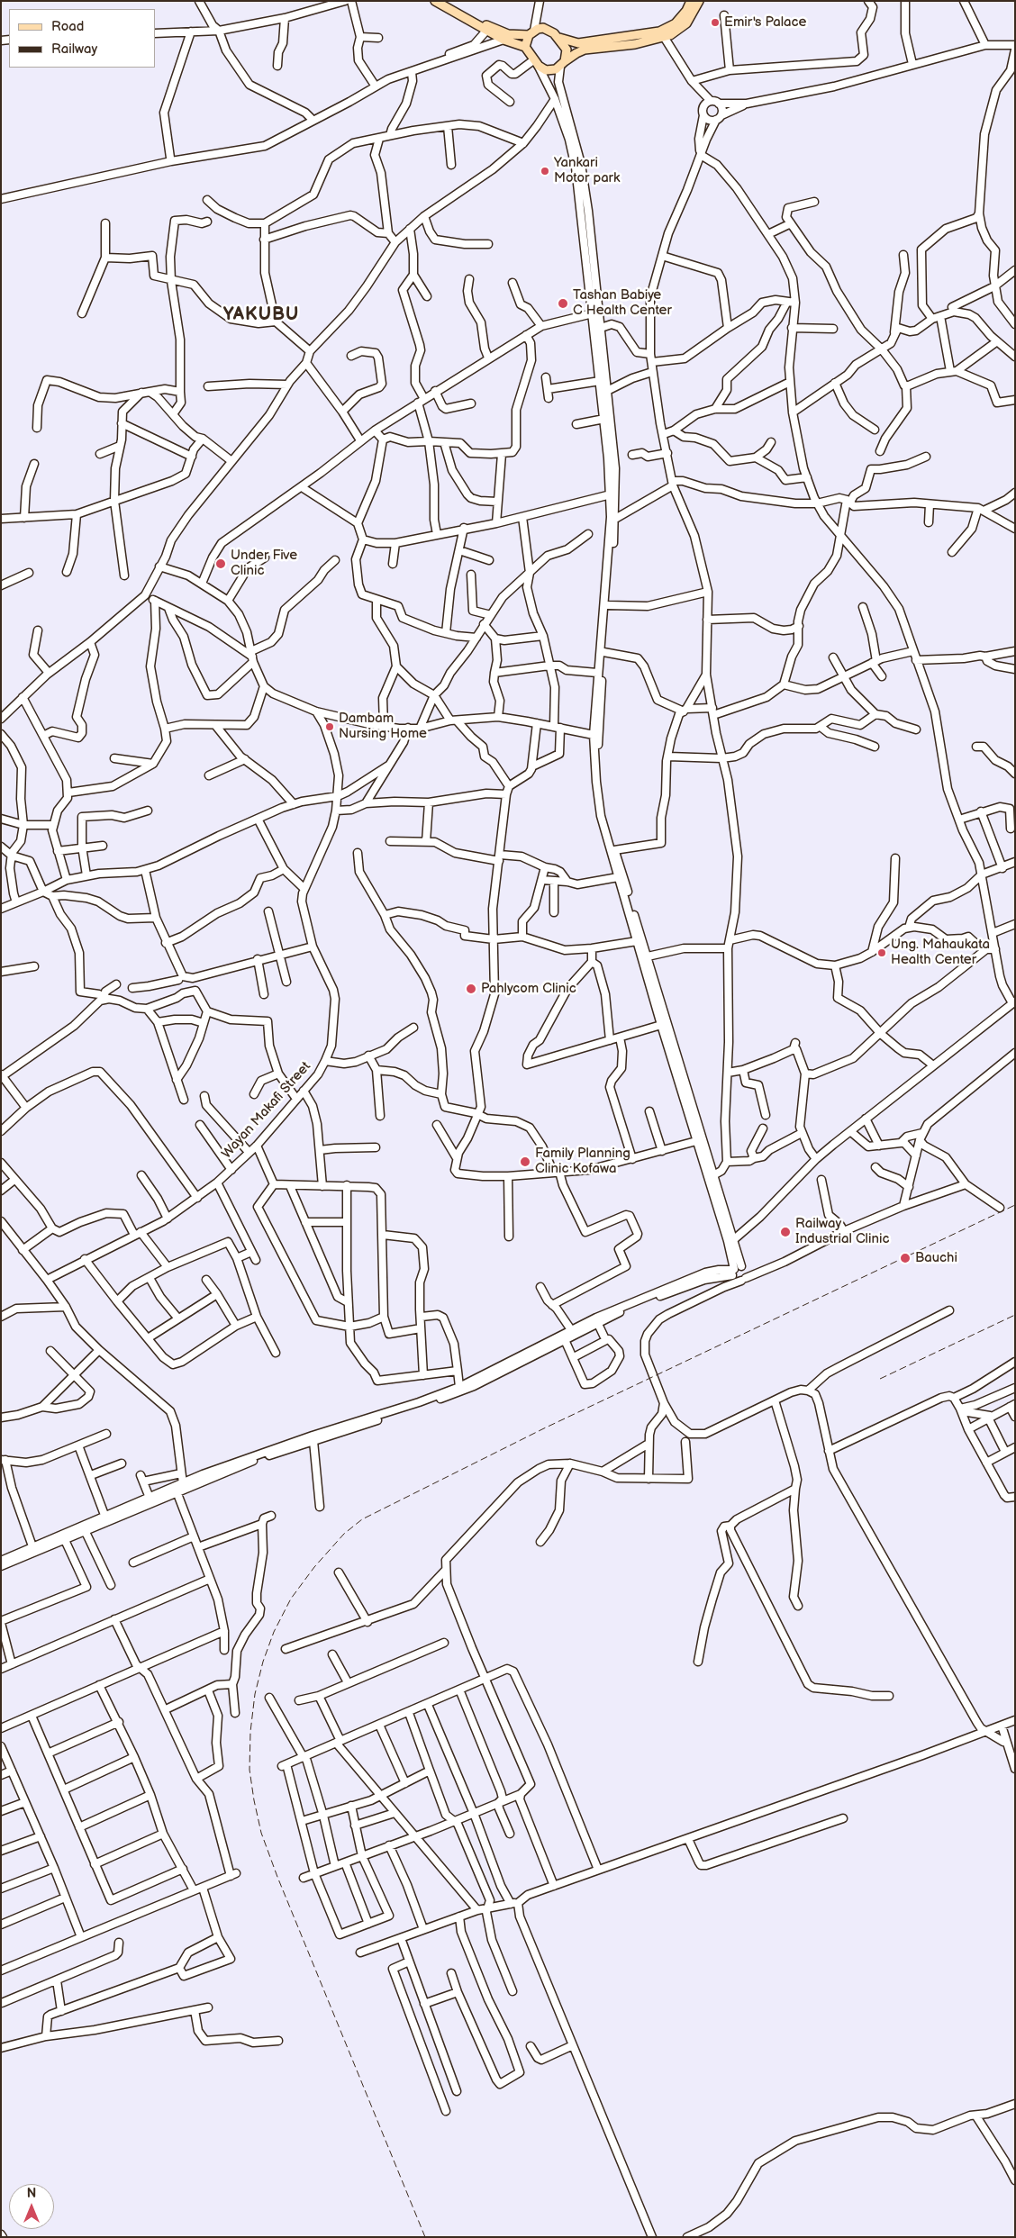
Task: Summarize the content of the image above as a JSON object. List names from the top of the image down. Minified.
{"streets":{"street":["Wayan Makafi Street"]},"districts":["YAKUBU"],"places":["Emir's Palace","Yankari Motor park","Tashan Babiye C Health Center","Under Five Clinic","Dambam Nursing Home","Ung. Mahaukata Health Center","Pahlycom Clinic","Family Planning Clinic Kofawa","Railway Industrial Clinic","Bauchi"],"legend":["Road","Railway"],"north":"top"}
